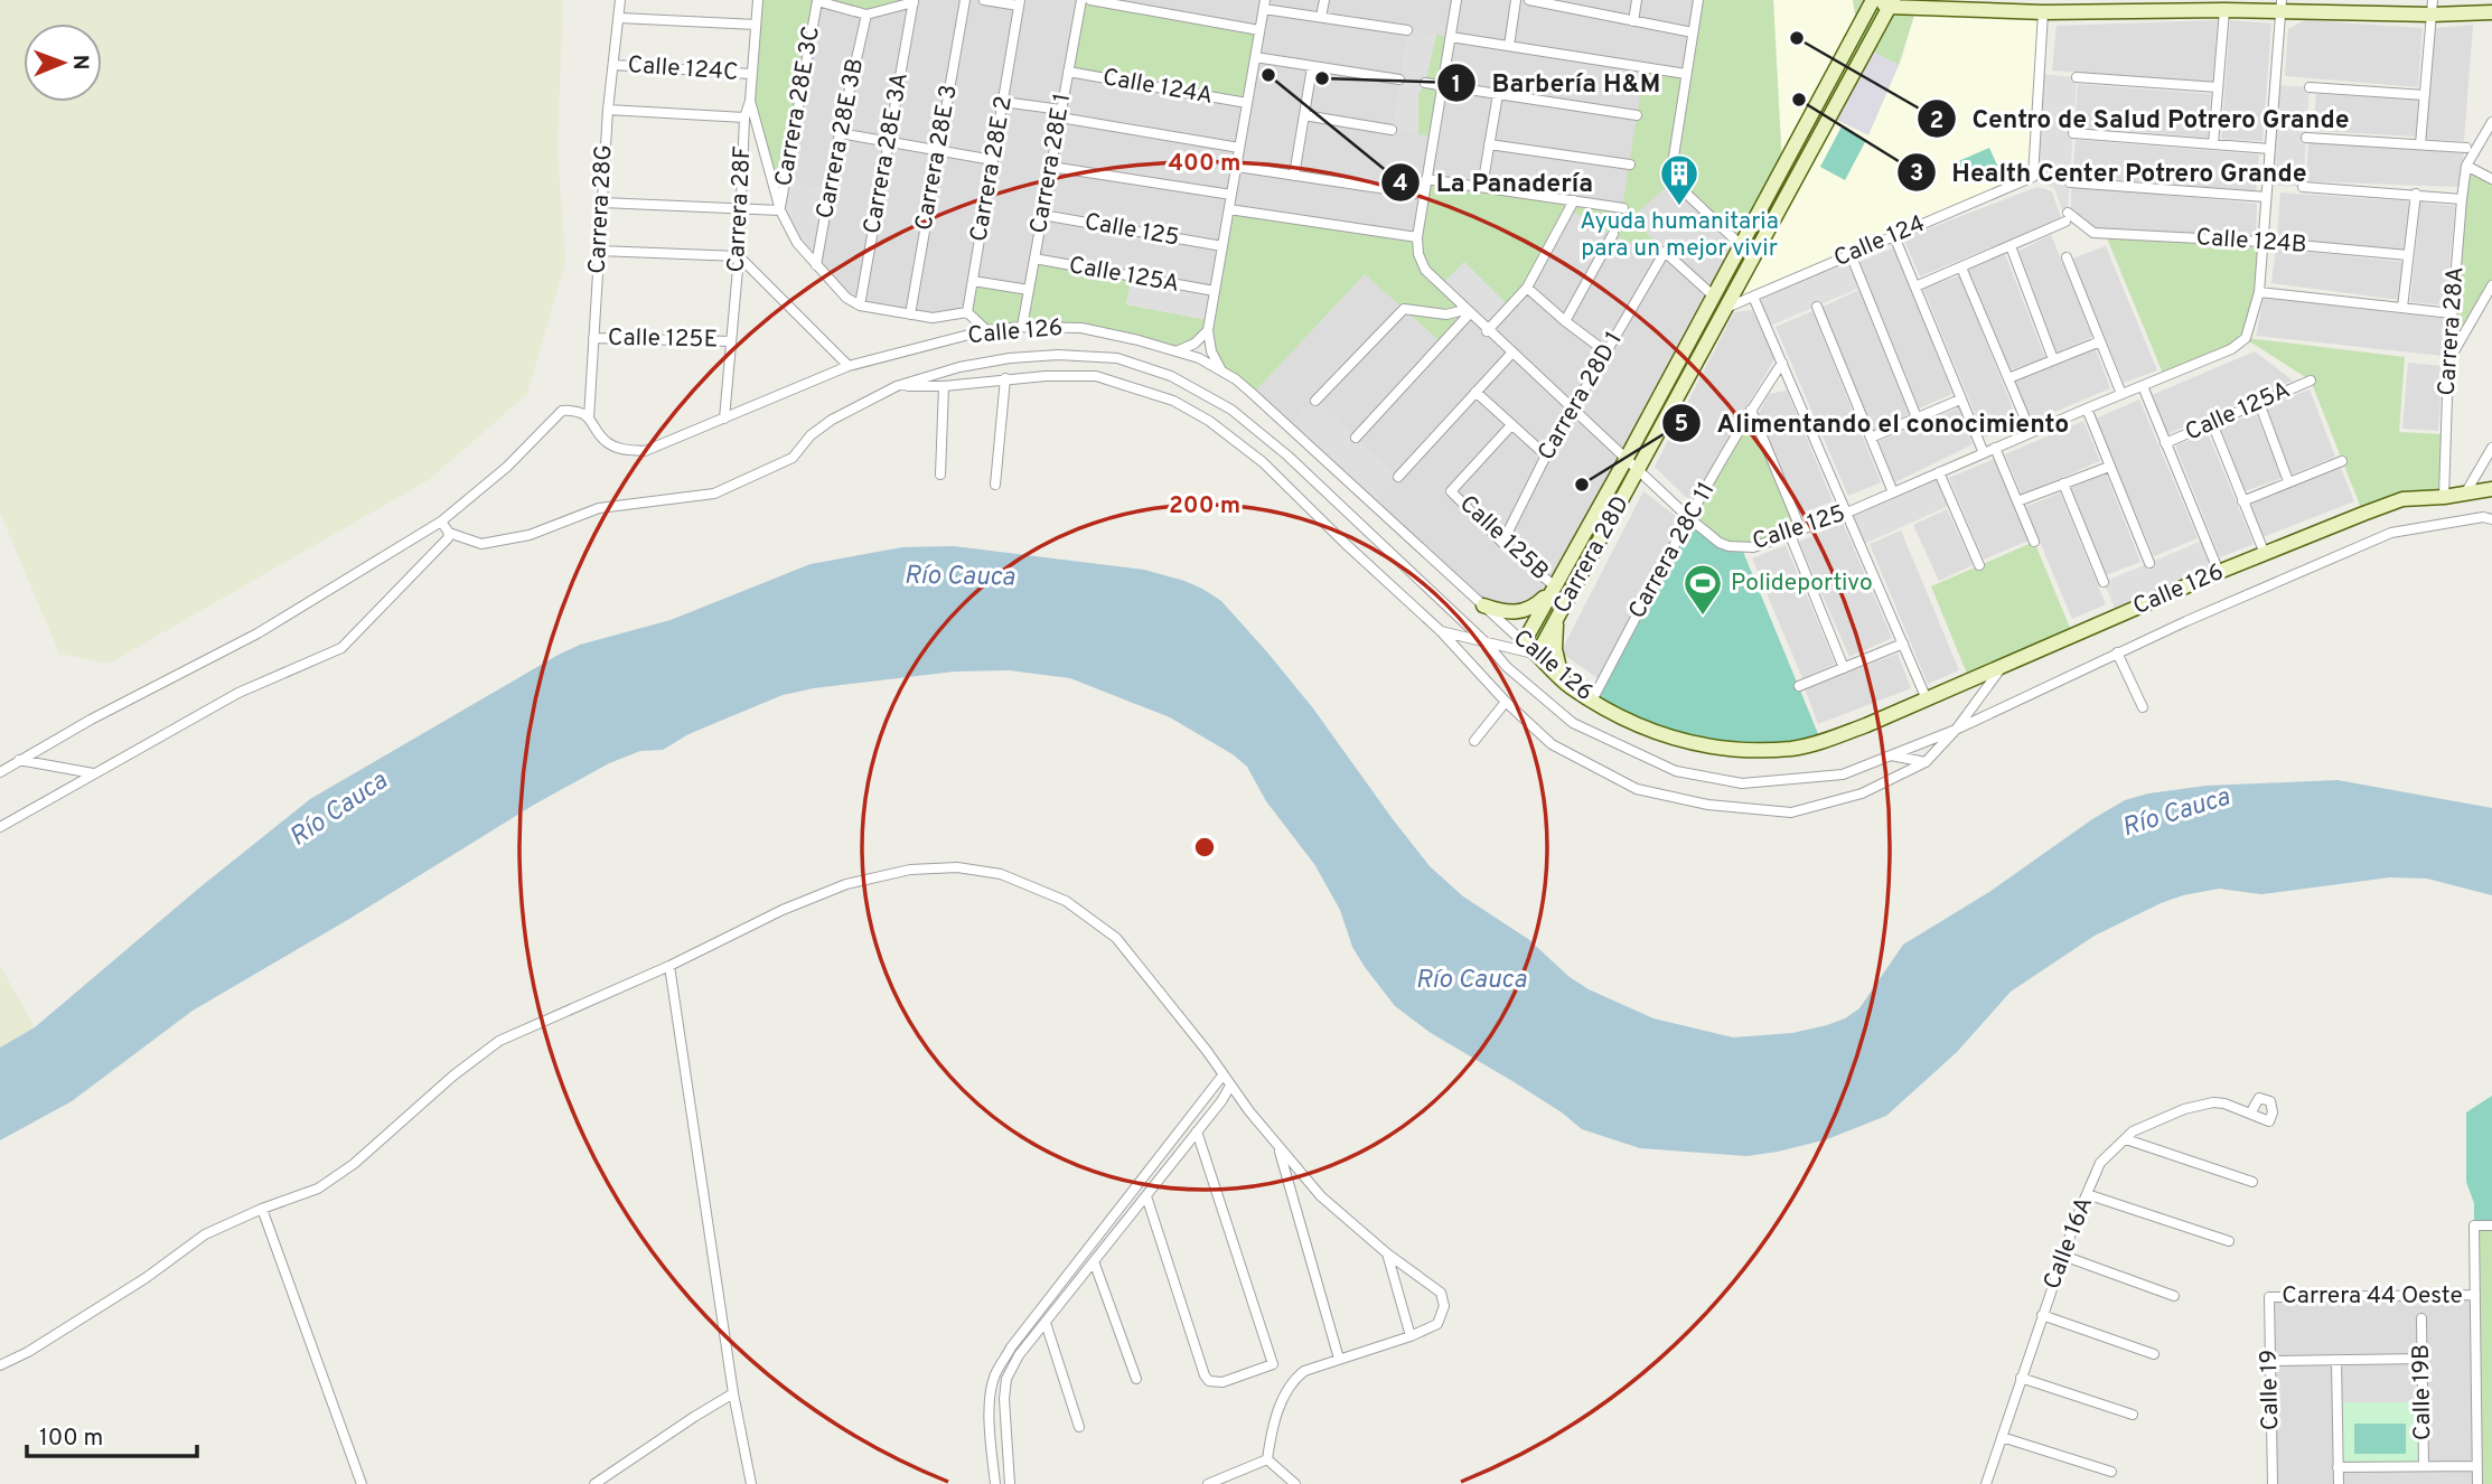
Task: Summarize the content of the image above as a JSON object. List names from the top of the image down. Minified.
{"streets":{"street":["Calle 124C","Calle 124A","Carrera 28E 3C","Carrera 28E 3B","Carrera 28E 3A","Carrera 28E 3","Carrera 28E 1","Carrera 28E 2","Carrera 28G","Carrera 28F","Calle 125","Calle 124","Calle 124B","Calle 125A","Carrera 28A","Calle 126","Calle 125E","Carrera 28D 1","Calle 125B","Carrera 28C 11","Carrera 28D","Calle 16A","Carrera 44 Oeste","Calle 19","Calle 19B"]},"crossings":[["Calle 124C","Carrera 28G"],["Calle 124C","Carrera 28F"],["Calle 124A","Carrera 28E 1"],["Carrera 28E 1","Calle 125"],["Carrera 28E 1","Calle 125A"],["Carrera 28E 1","Calle 126"],["Carrera 28G","Calle 126"],["Carrera 28G","Calle 125E"],["Carrera 28F","Calle 126"],["Carrera 28F","Calle 125E"],["Calle 125","Carrera 28D 1"],["Calle 125","Carrera 28C 11"],["Calle 125","Carrera 28D"],["Calle 124","Carrera 28D"],["Carrera 28A","Calle 126"],["Calle 126","Carrera 28C 11"],["Calle 126","Carrera 28D"],["Carrera 28D 1","Calle 125B"],["Carrera 28D 1","Carrera 28D"],["Calle 125B","Carrera 28D"],["Carrera 44 Oeste","Calle 19"]],"water":["Río Cauca"],"places":{"other":["Centro de Salud Potrero Grande","La Panadería","Barbería H&M","Health Center Potrero Grande","Alimentando el conocimiento"],"building":["Ayuda humanitaria para un mejor vivir"],"sports":["Polideportivo"]},"scale_bar":"100 m","north":"right","rings":["400 m","200 m"]}
